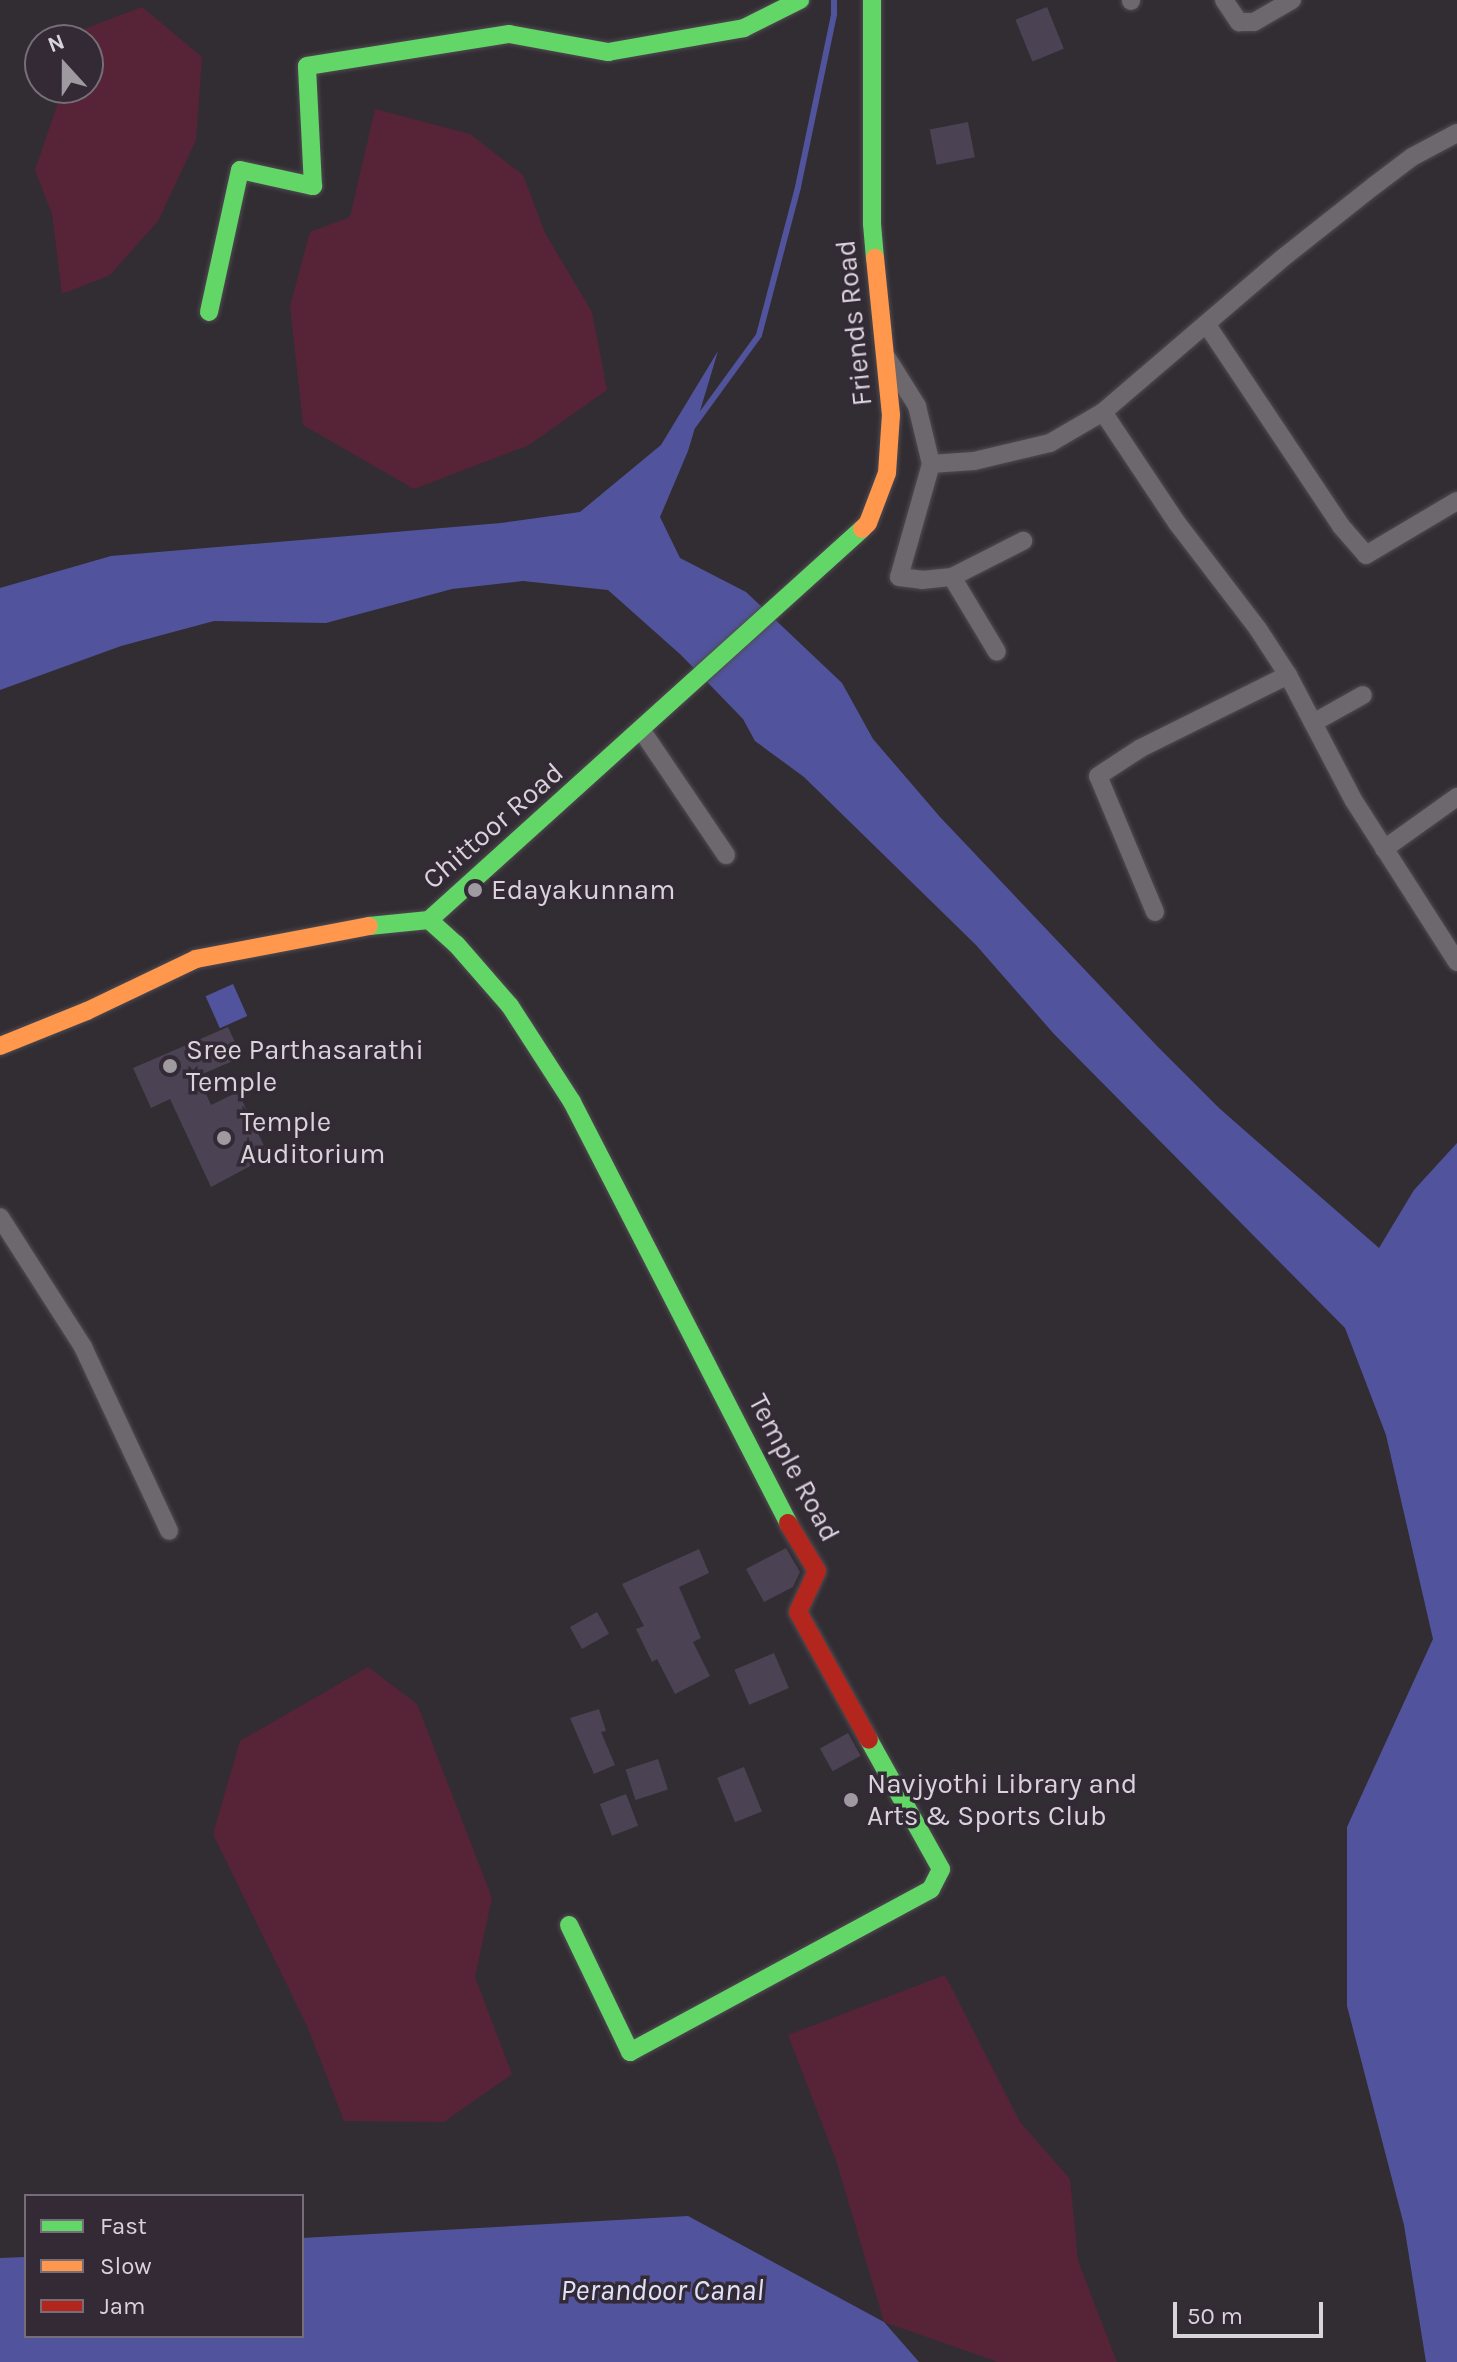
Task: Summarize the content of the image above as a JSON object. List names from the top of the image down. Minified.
{"streets":{"street":["Friends Road","Chittoor Road","Temple Road"]},"crossings":[["Friends Road","Chittoor Road"],["Chittoor Road","Temple Road"]],"water":["Perandoor Canal"],"places":["Edayakunnam","Sree Parthasarathi Temple","Temple Auditorium","Navjyothi Library and Arts & Sports Club"],"legend":["Fast","Slow","Jam"],"scale_bar":"50 m","north":"top"}
